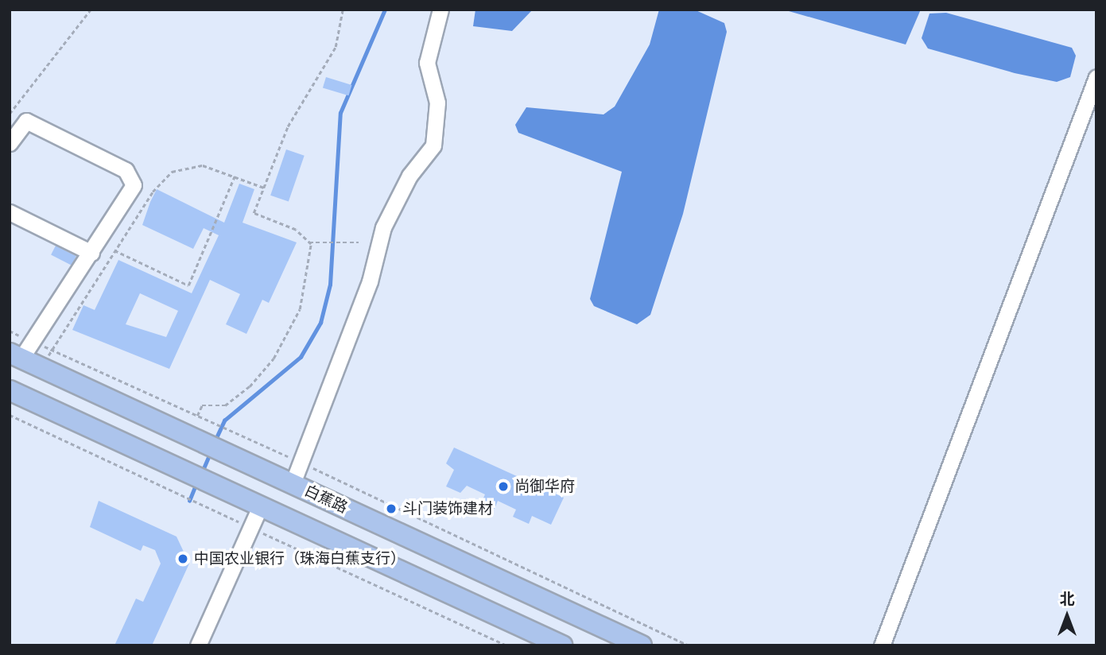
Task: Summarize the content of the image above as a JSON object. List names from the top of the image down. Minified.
{"streets":{"main road":["白蕉路"]},"places":["尚御华府","斗门装饰建材","中国农业银行（珠海白蕉支行）"],"north":"top"}
